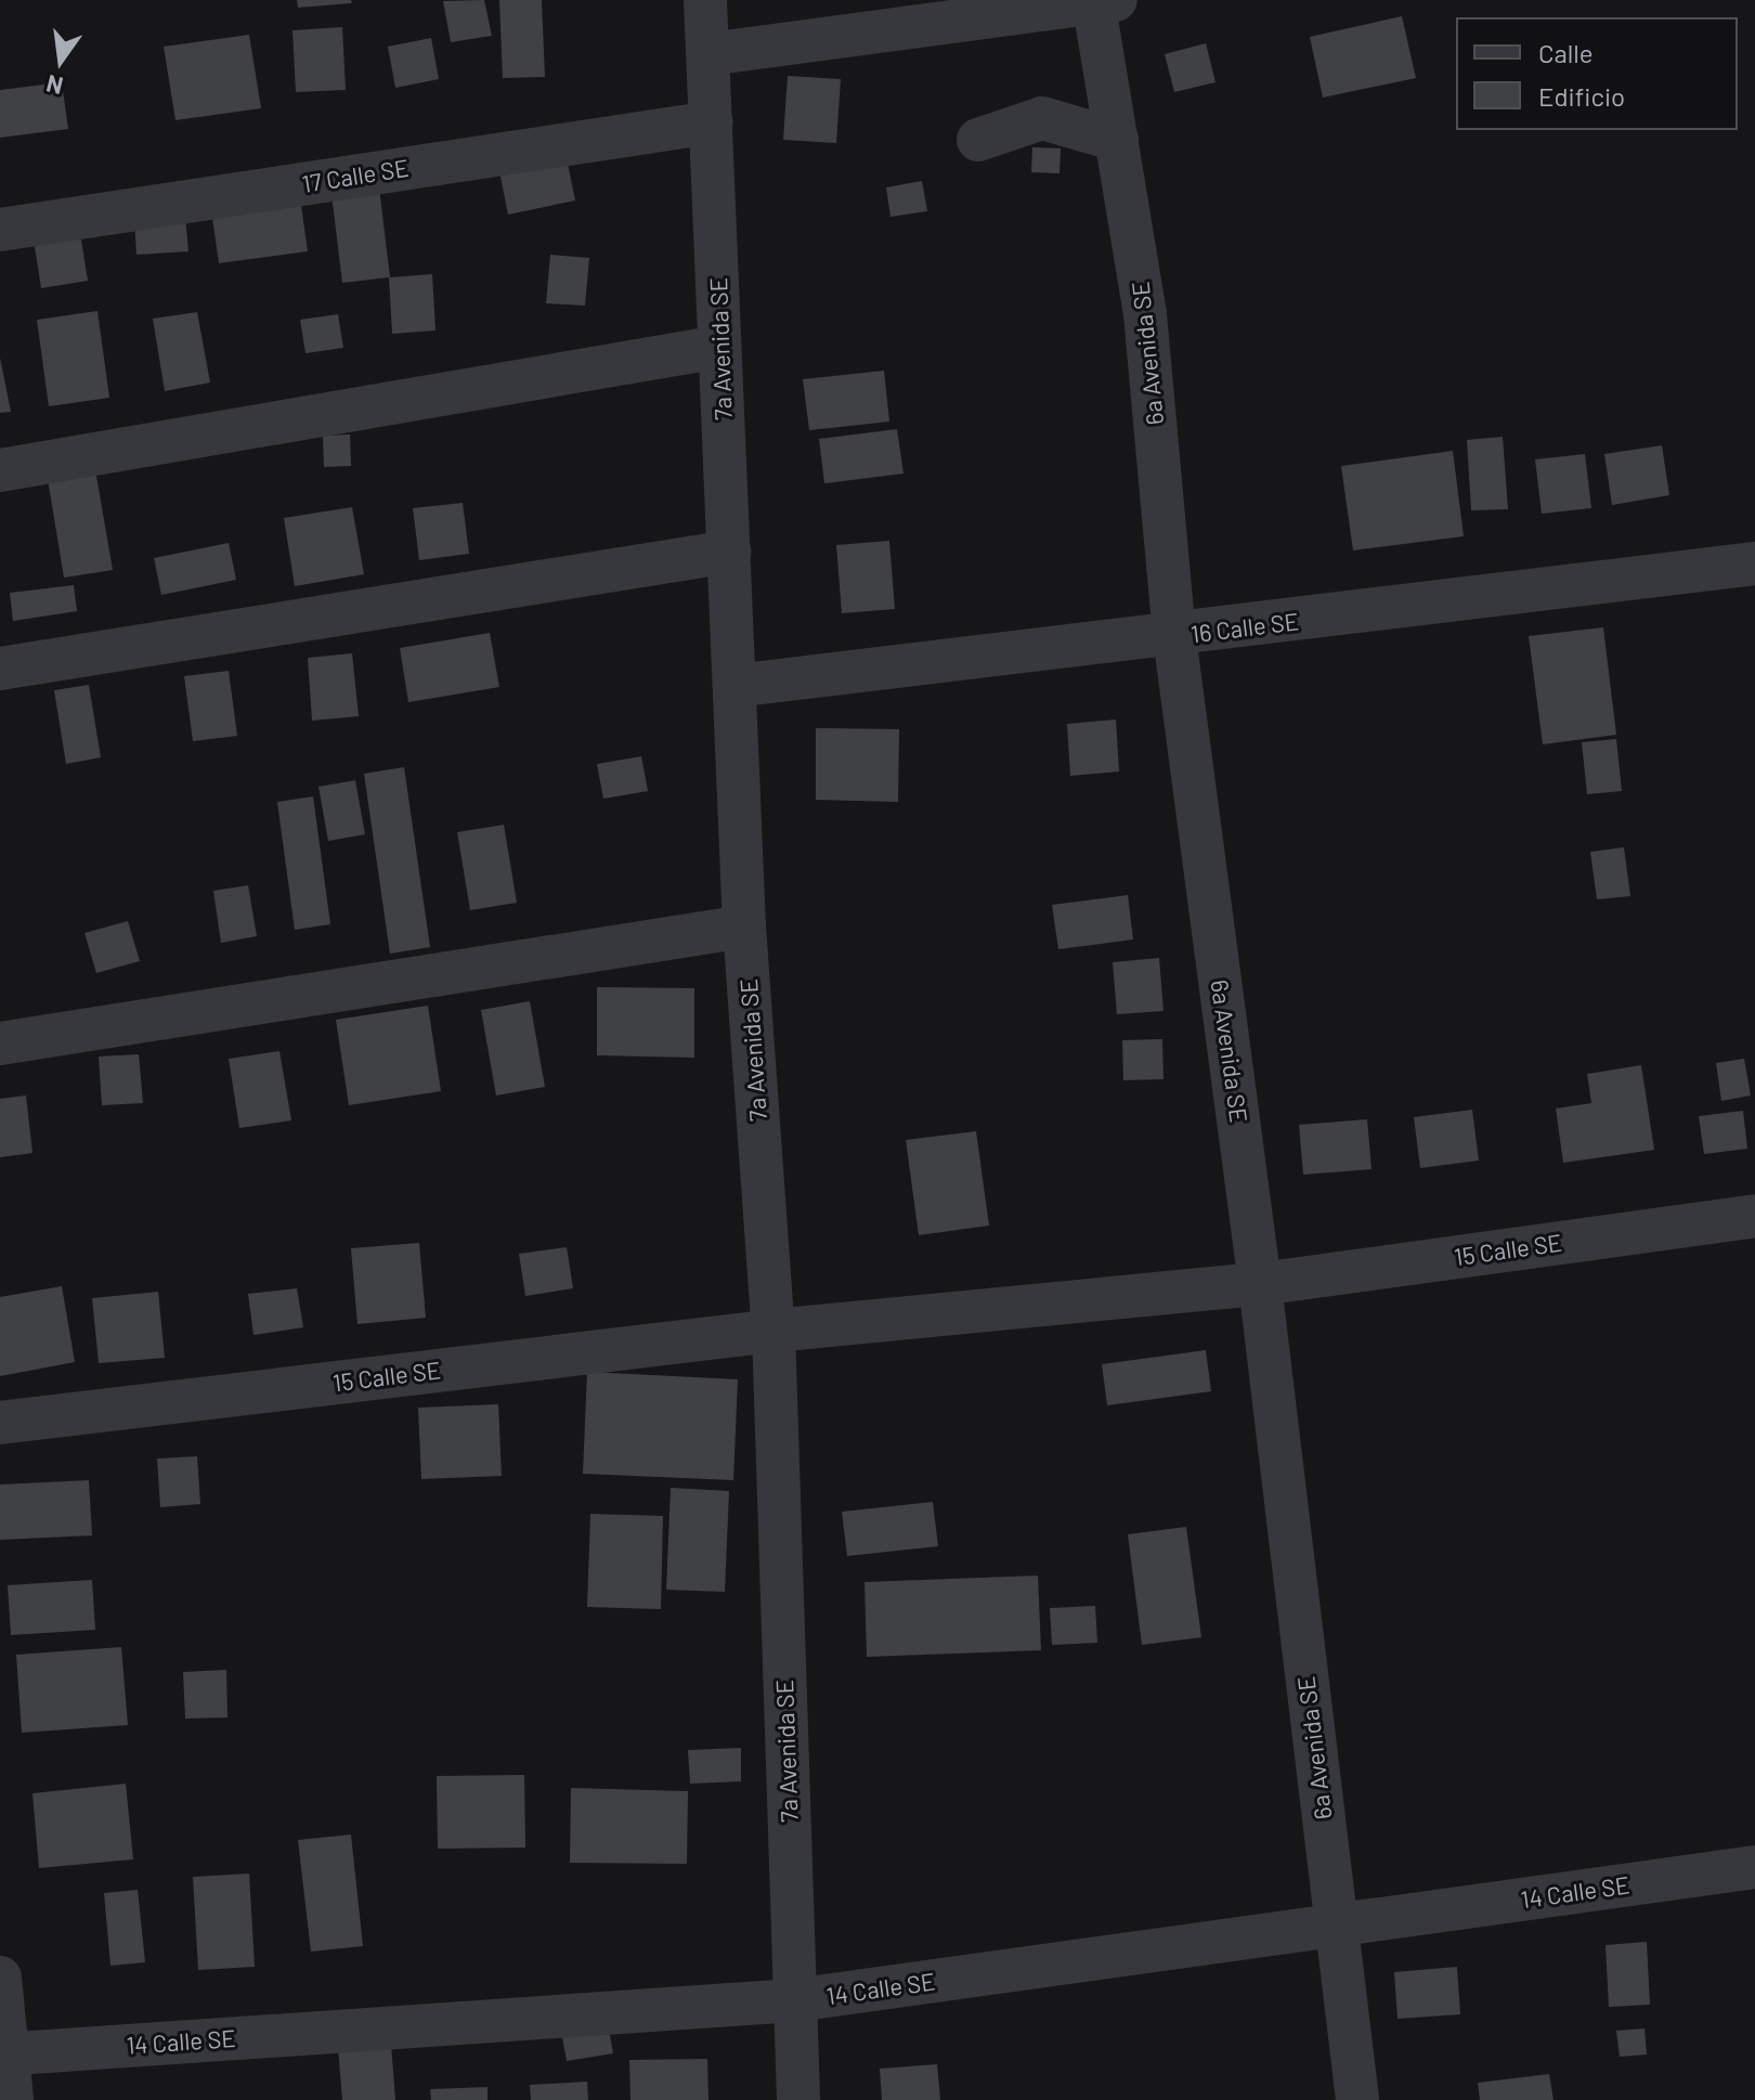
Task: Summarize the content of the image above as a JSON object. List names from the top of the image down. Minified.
{"streets":{"street":["17 Calle SE","7a Avenida SE","6a Avenida SE","16 Calle SE","15 Calle SE","14 Calle SE"]},"crossings":[["17 Calle SE","7a Avenida SE"],["7a Avenida SE","16 Calle SE"],["7a Avenida SE","15 Calle SE"],["7a Avenida SE","14 Calle SE"],["6a Avenida SE","16 Calle SE"],["6a Avenida SE","15 Calle SE"],["6a Avenida SE","14 Calle SE"]],"legend":["Calle","Edificio"],"north":"bottom"}
